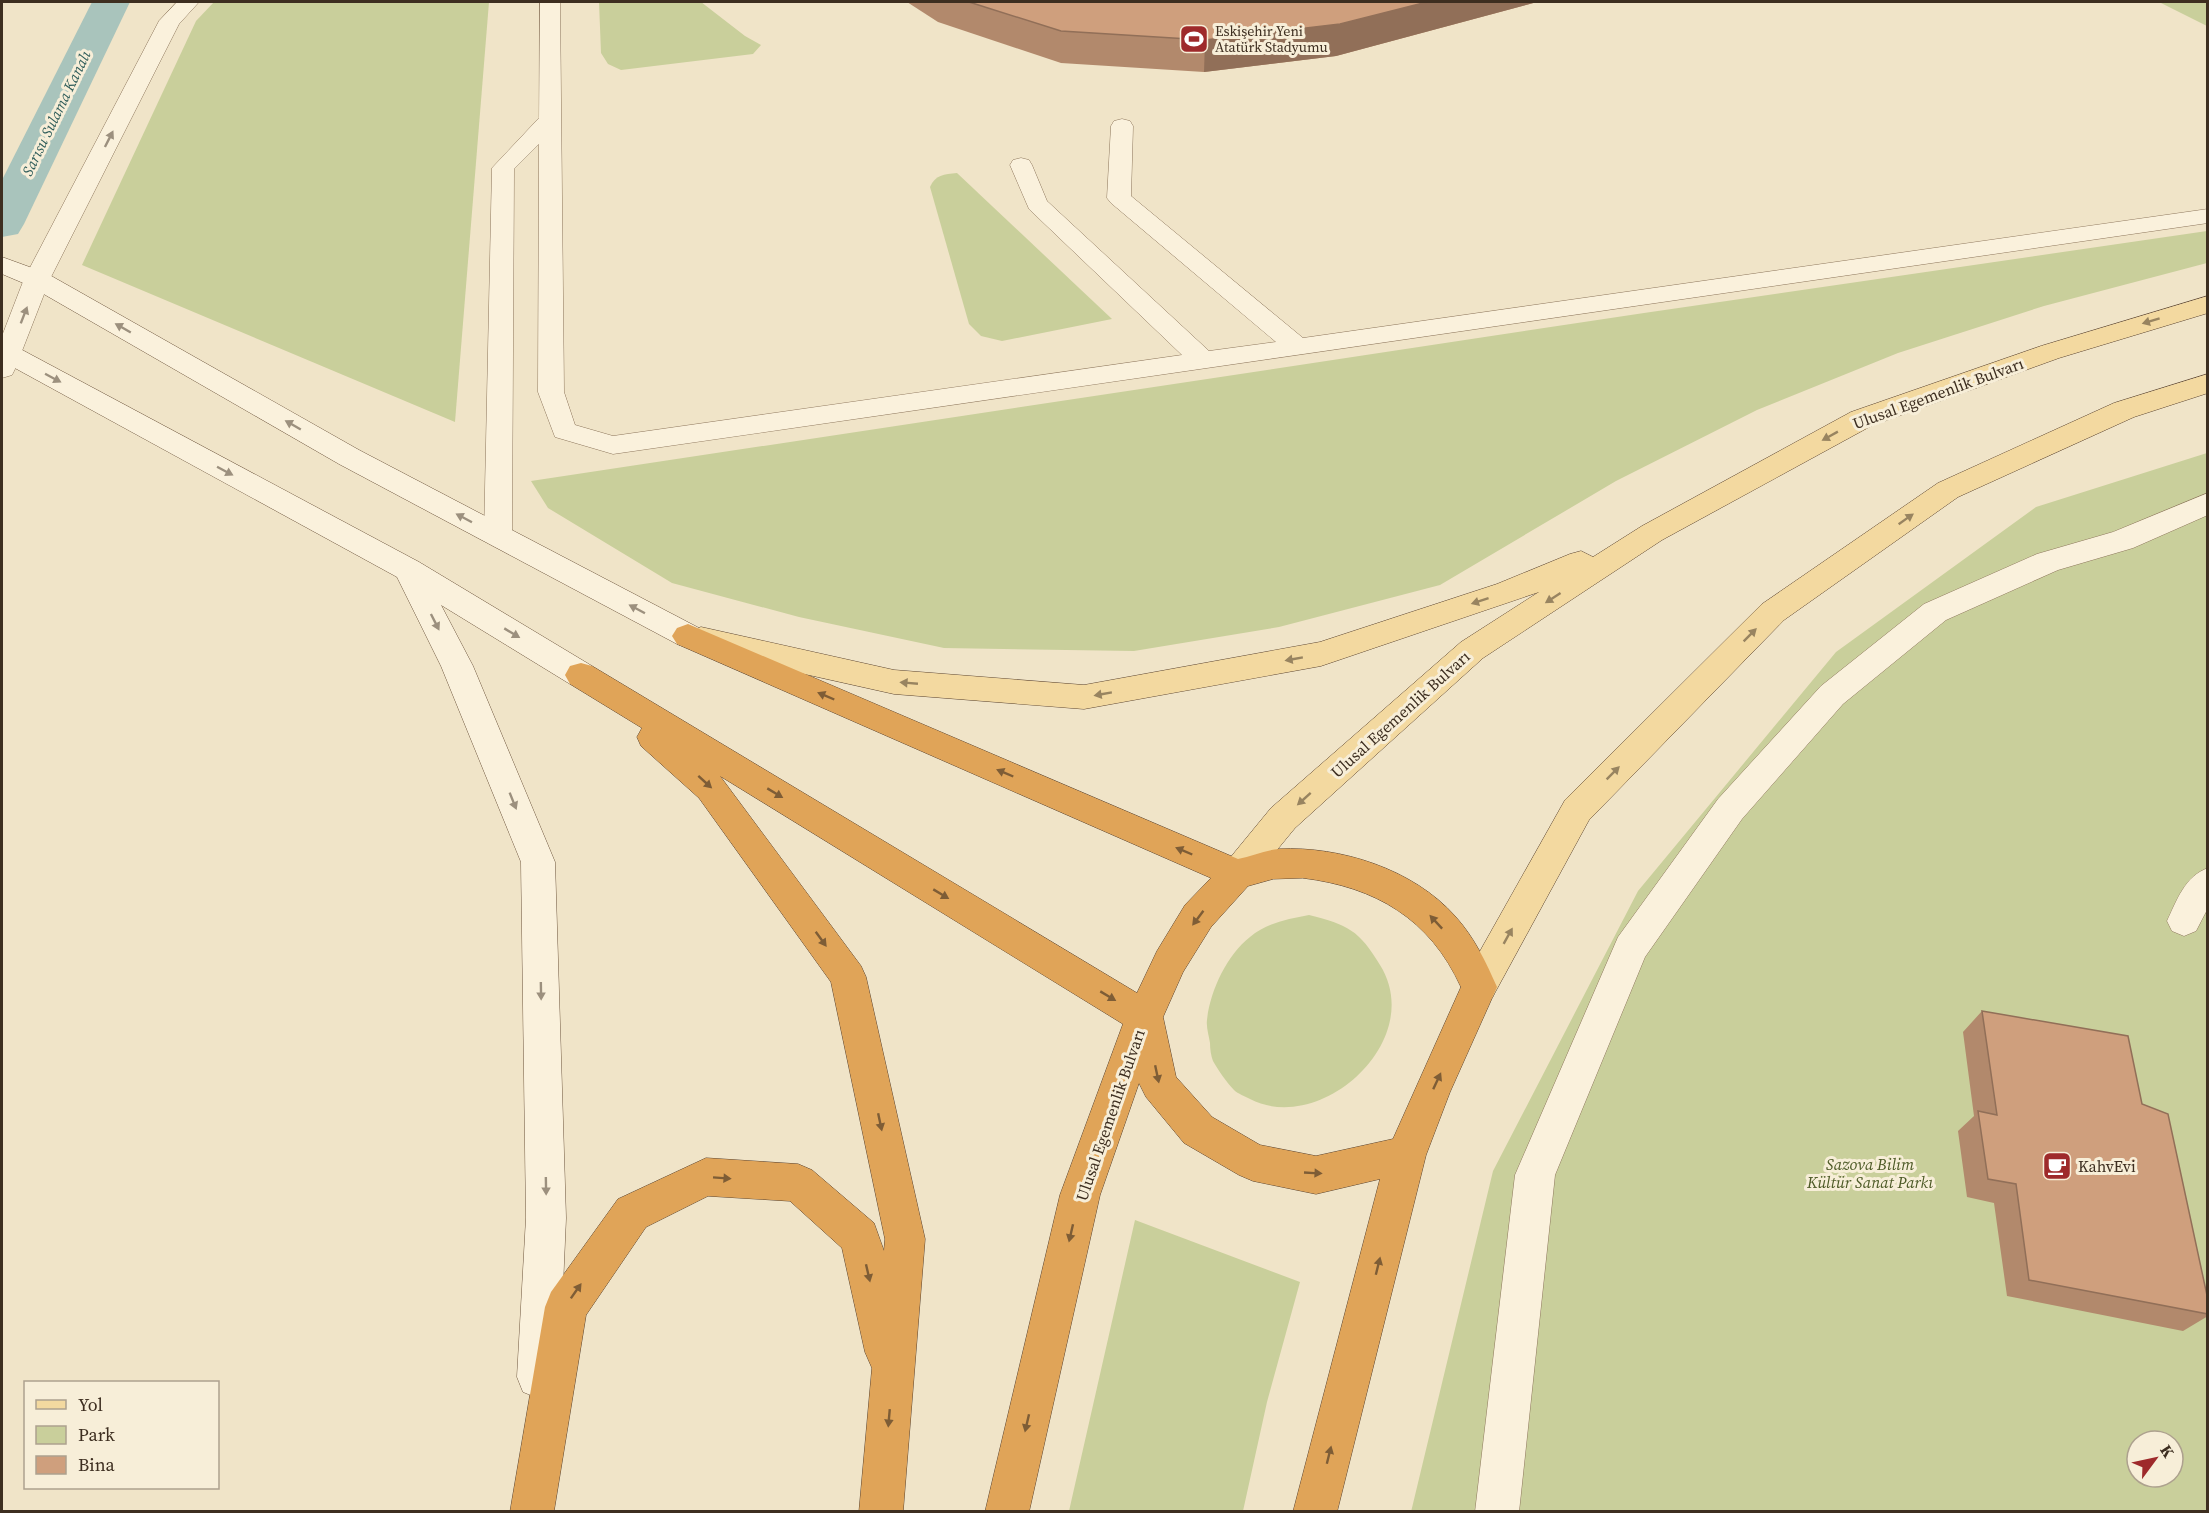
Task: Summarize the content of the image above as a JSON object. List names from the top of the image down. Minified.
{"streets":{"highway":["Ulusal Egemenlik Bulvarı"]},"water":["Sarısu Sulama Kanalı"],"parks":["Sazova Bilim Kültür Sanat Parkı"],"places":{"sports":["Eskişehir Yeni Atatürk Stadyumu"],"cafe":["KahvEvi"]},"legend":["Yol","Park","Bina"],"north":"top right"}
